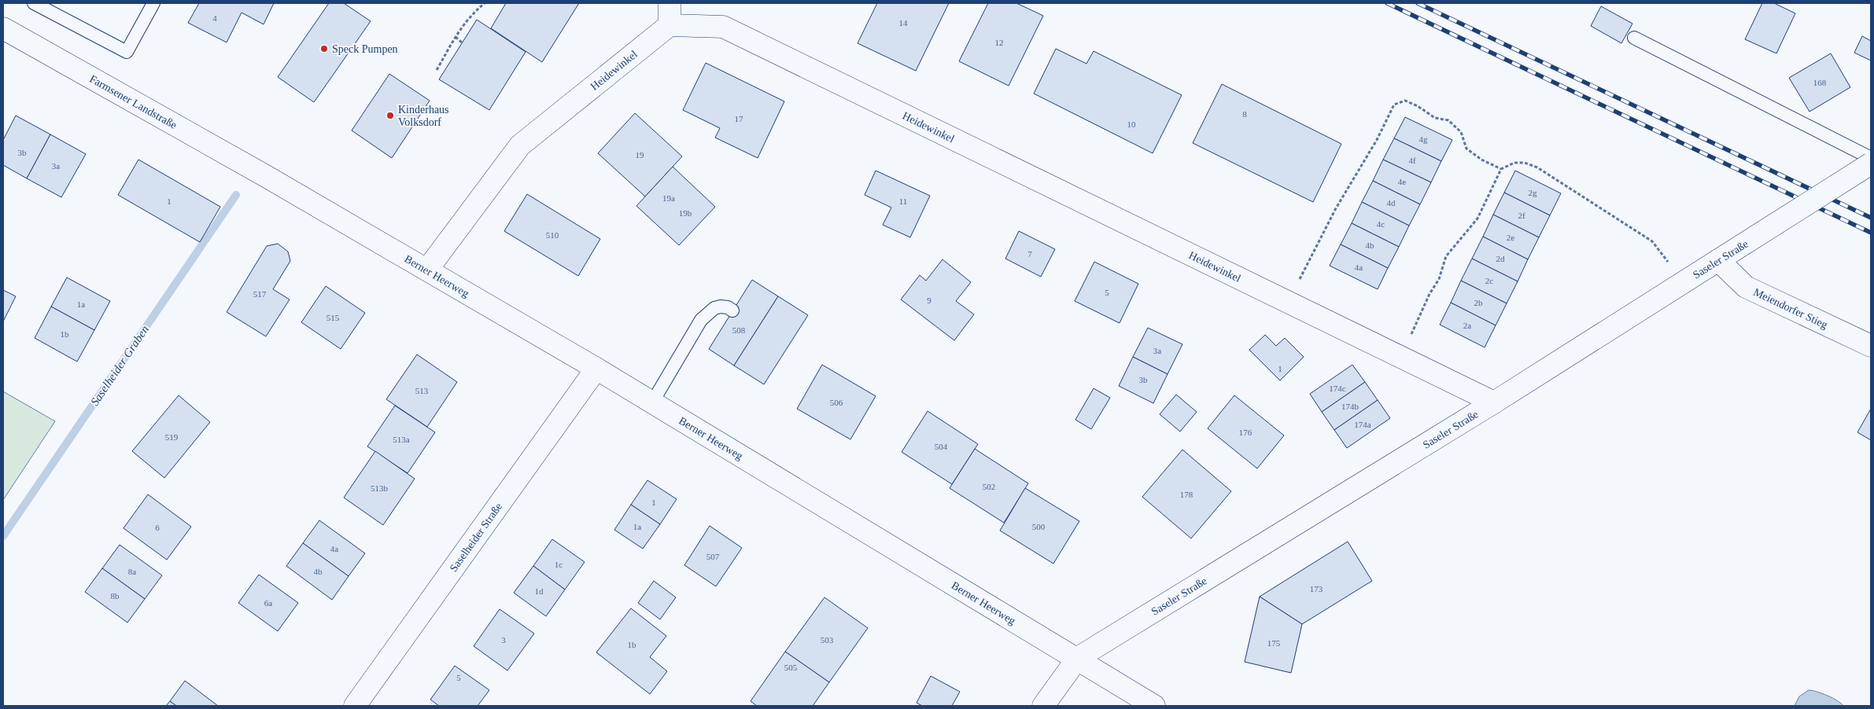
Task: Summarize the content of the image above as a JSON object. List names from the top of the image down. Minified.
{"streets":{"street":["Heidewinkel","Farmsener Landstraße","Saseler Straße","Berner Heerweg","Meiendorfer Stieg","Saselheider Straße"]},"crossings":[["Heidewinkel","Saseler Straße"],["Heidewinkel","Berner Heerweg"],["Farmsener Landstraße","Berner Heerweg"],["Saseler Straße","Berner Heerweg"],["Saseler Straße","Meiendorfer Stieg"],["Berner Heerweg","Saselheider Straße"]],"water":["Saselheider Graben"],"places":["Speck Pumpen","Kinderhaus Volksdorf"],"house_numbers":["4","14","12","168","8","17","10","4g","3b","19","4f","3a","4e","2g","19a","1","11","4d","19b","2f","4c","510","2e","4b","7","2d","4a","2c","5","517","9","2b","1a","515","2a","508","1b","3a","1","3b","174c","513","506","174b","174a","176","519","513a","504","502","513b","178","1","1a","500","6","4a","507","1c","8a","4b","173","1d","8b","6a","3","503","175","1b","505","5"]}
